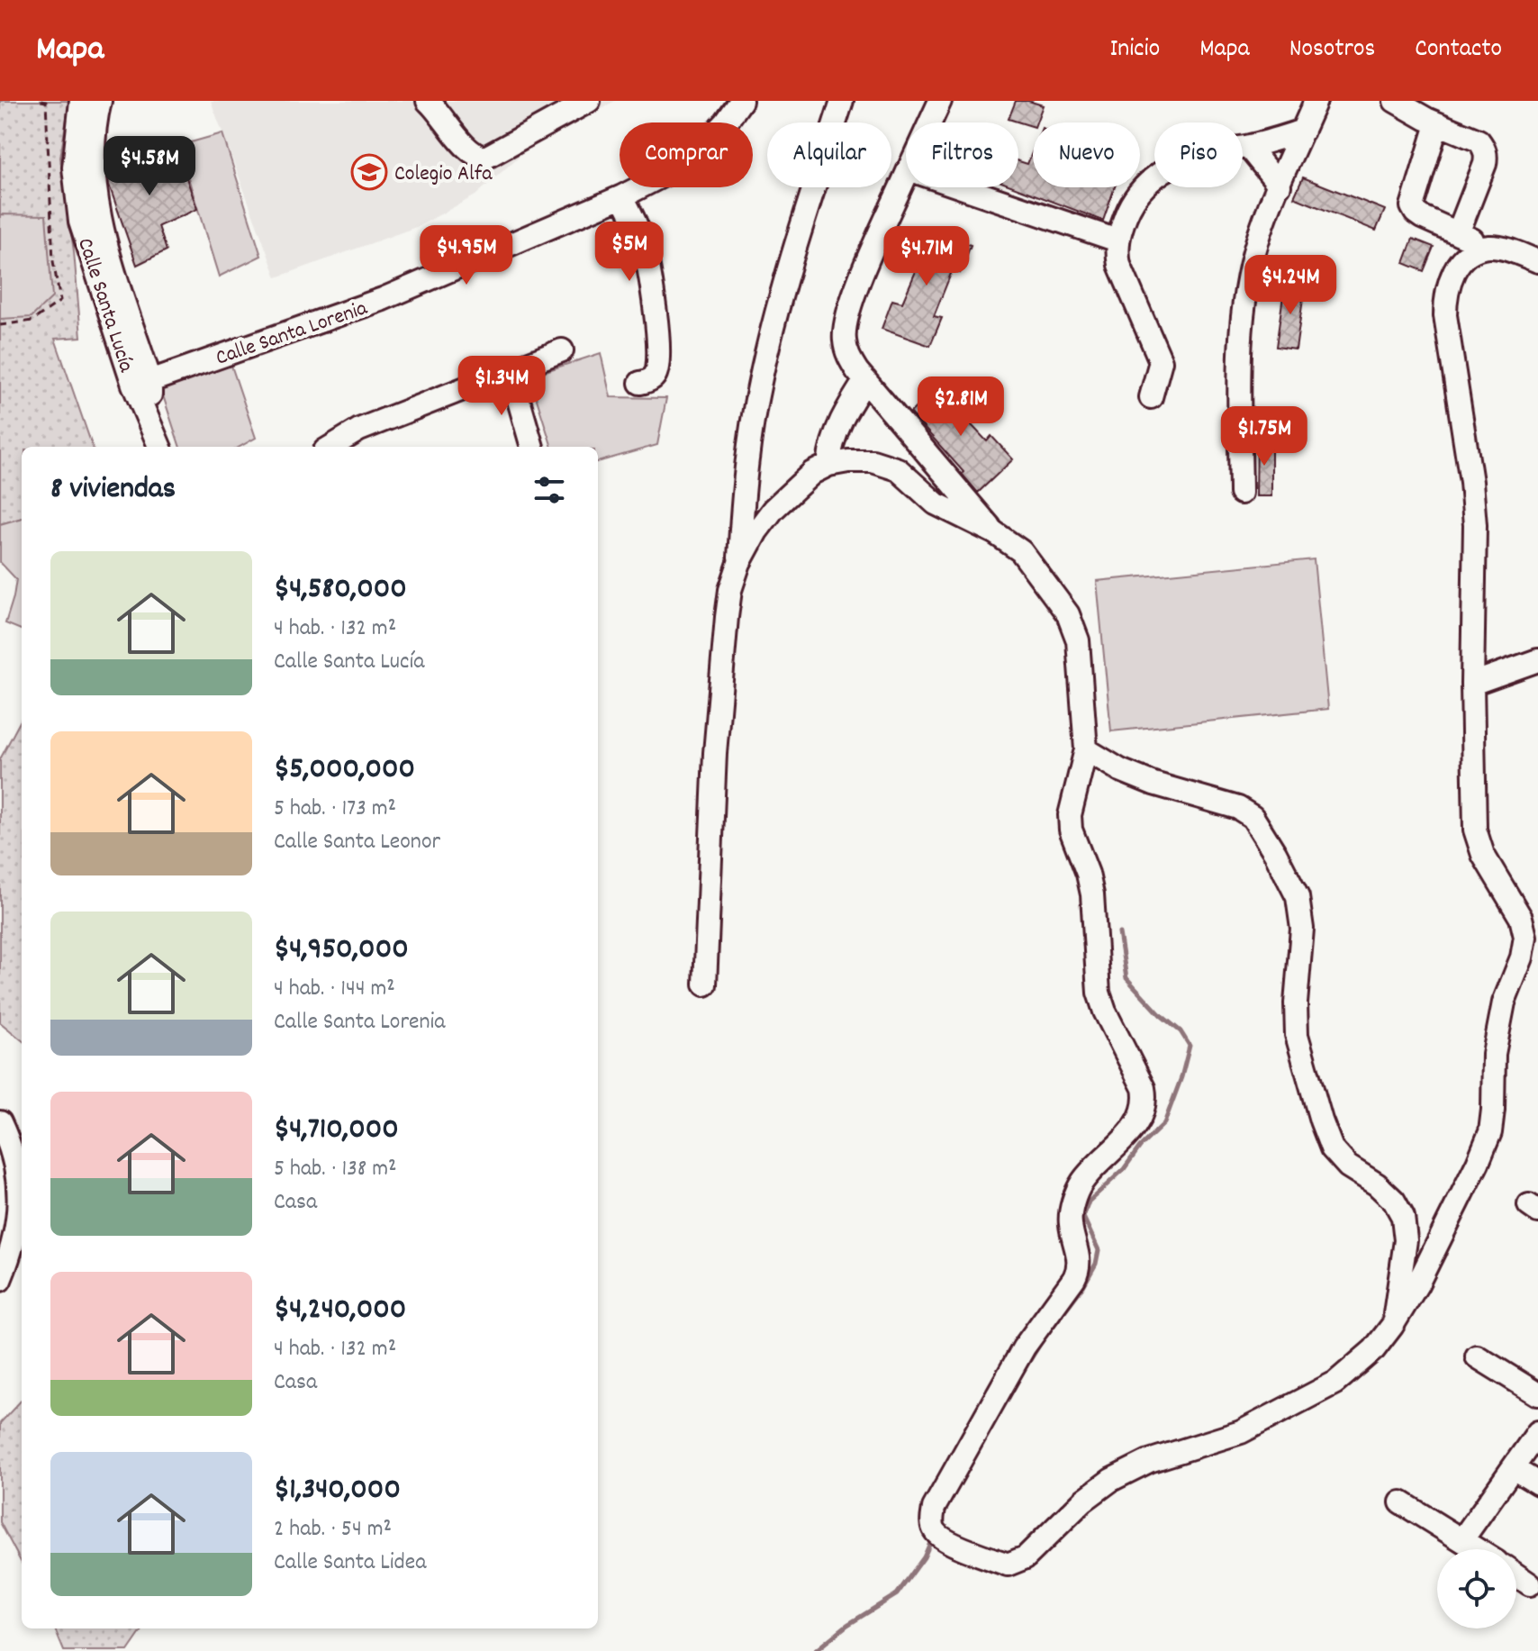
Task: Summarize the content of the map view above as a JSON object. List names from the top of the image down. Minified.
{"streets":{"street":["Calle Santa Lucía","Calle Santa Lorenia"]},"crossings":[["Calle Santa Lucía","Calle Santa Lorenia"]],"places":{"school or university":["Colegio Alfa"]},"page":{"header":"Mapa","nav":["Inicio","Mapa","Nosotros","Contacto"],"chip":["Comprar","Alquilar","Filtros","Nuevo","Piso"],"price":["$4.58M","$5M","$4.95M","$4.71M","$4.24M","$1.34M","$2.81M","$1.75M"],"heading":"8 viviendas","list":[{"name":"$4,580,000","note":"4 hab. · 132 m² · Calle Santa Lucía"},{"name":"$5,000,000","note":"5 hab. · 173 m² · Calle Santa Leonor"},{"name":"$4,950,000","note":"4 hab. · 144 m² · Calle Santa Lorenia"},{"name":"$4,710,000","note":"5 hab. · 138 m² · Casa"},{"name":"$4,240,000","note":"4 hab. · 132 m² · Casa"},{"name":"$1,340,000","note":"2 hab. · 54 m² · Calle Santa Lidea"}]}}
